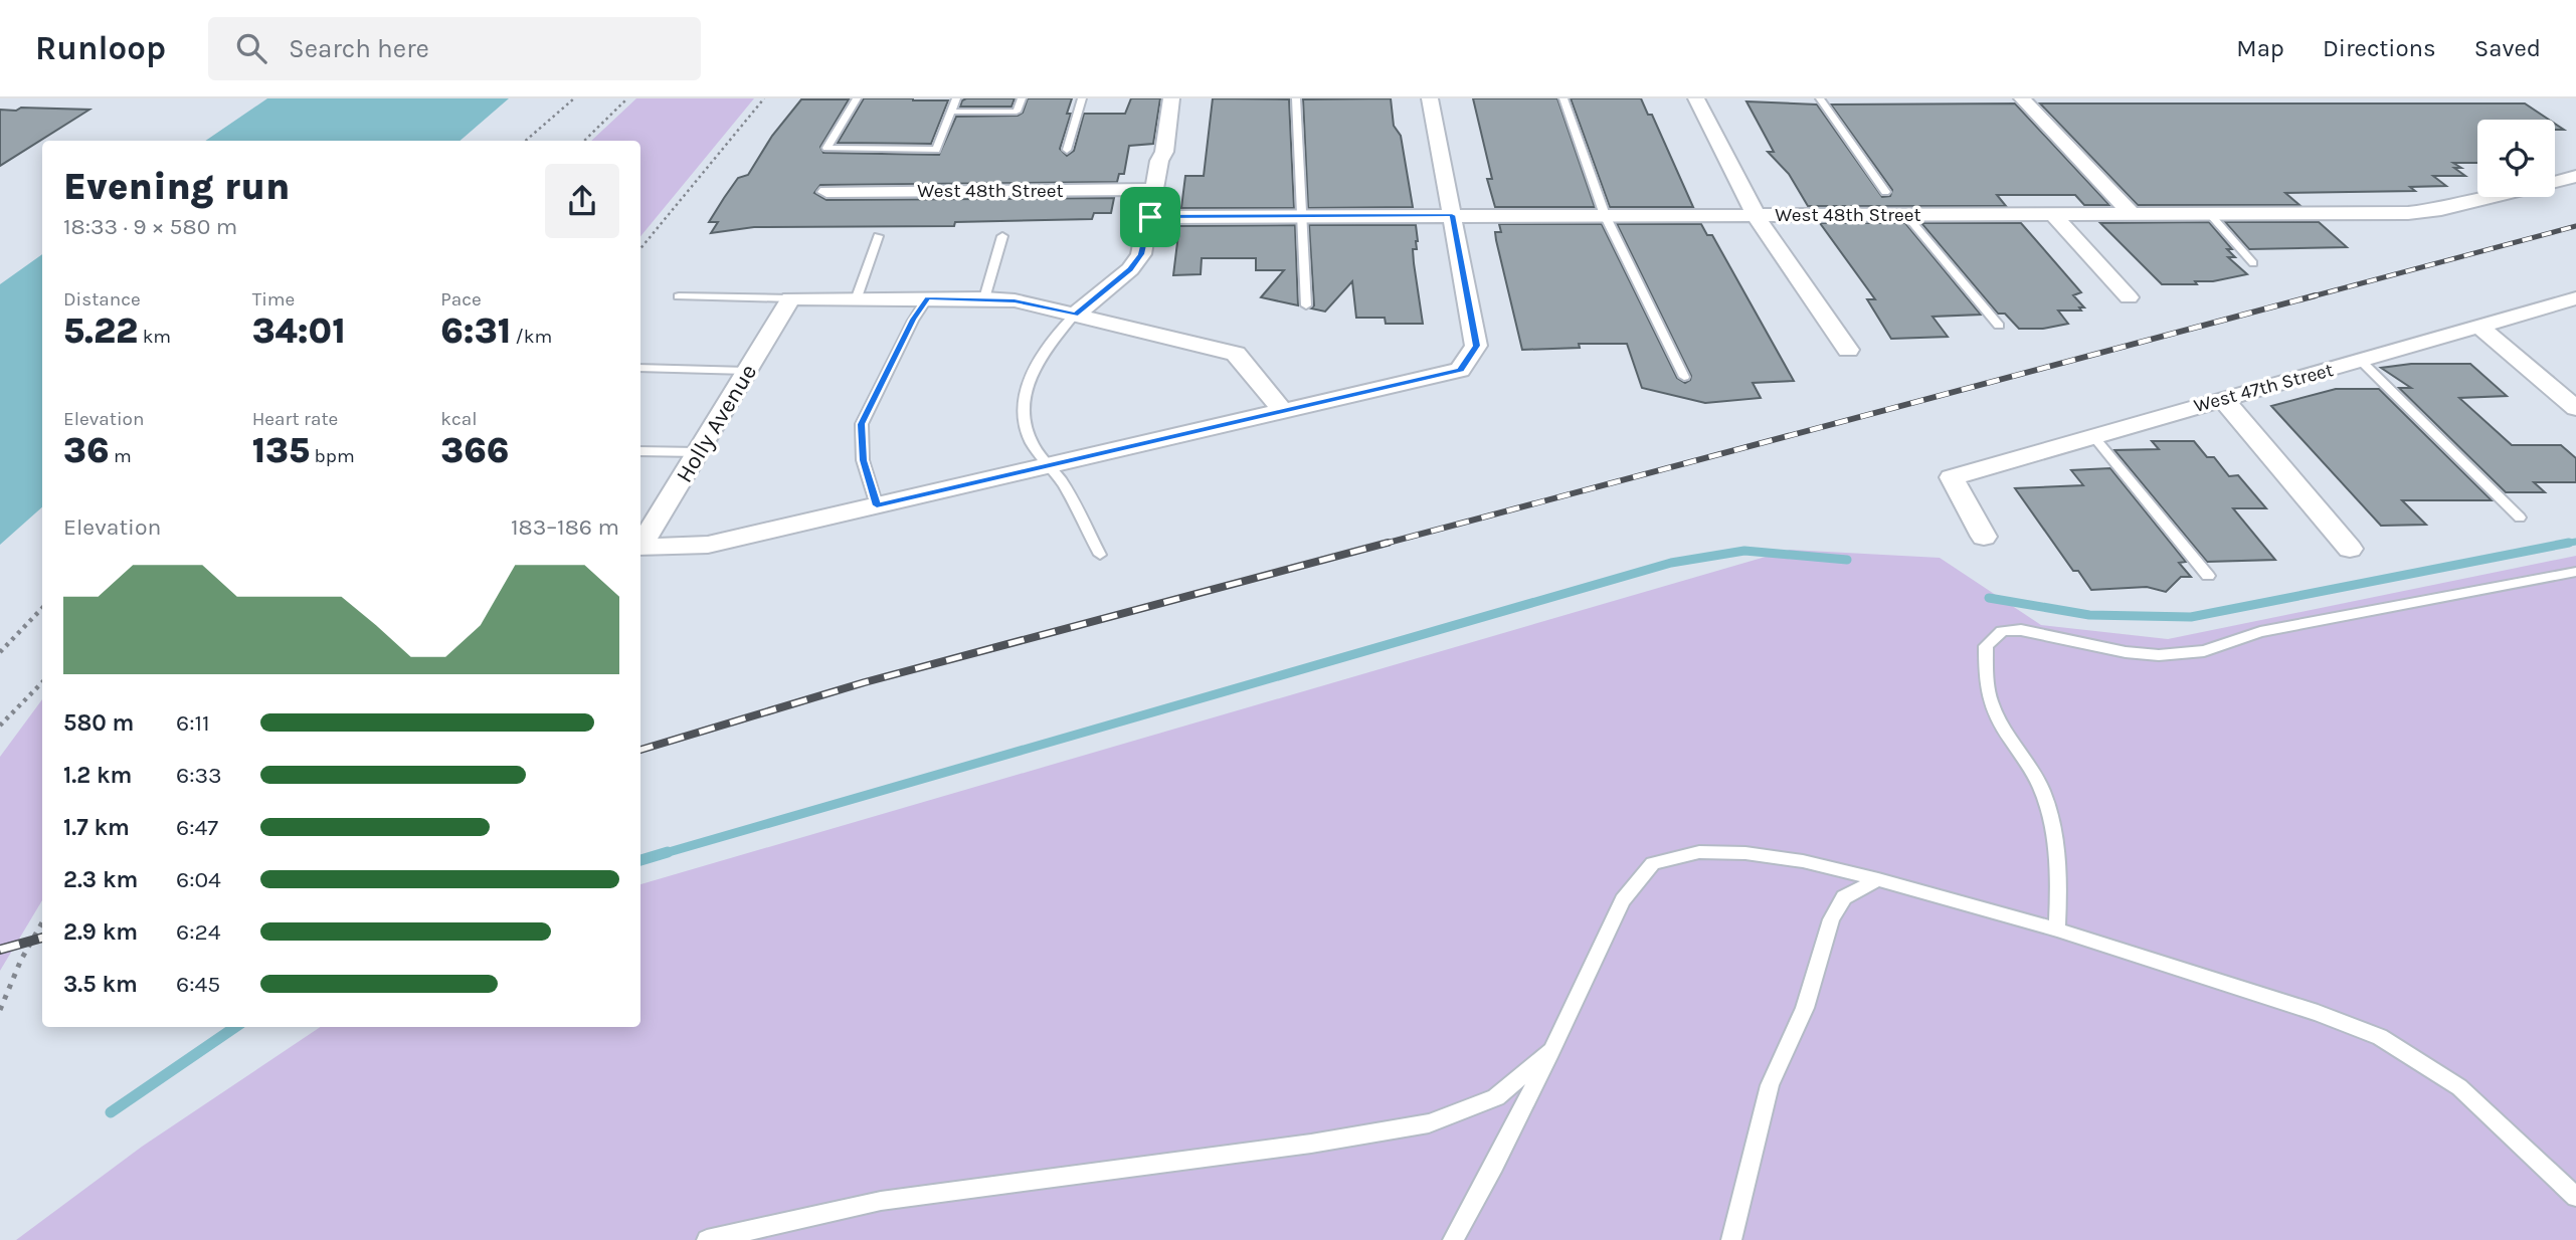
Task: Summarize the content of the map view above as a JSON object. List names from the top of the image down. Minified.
{"streets":{"street":["West 48th Street","West 47th Street","Holly Avenue"]},"page":{"header":"Runloop","search":"Search here","nav":["Map","Directions","Saved"],"heading":["Evening run","18:33 · 9 × 580 m"],"stats":[["Distance","5.22 km"],["Time","34:01"],["Pace","6:31 /km"],["Elevation","36 m"],["Heart rate","135 bpm"],["kcal","366"]],"chart":["Elevation","183–186 m"],"list":[{"name":"580 m","note":"6:11"},{"name":"1.2 km","note":"6:33"},{"name":"1.7 km","note":"6:47"},{"name":"2.3 km","note":"6:04"},{"name":"2.9 km","note":"6:24"},{"name":"3.5 km","note":"6:45"}]}}
